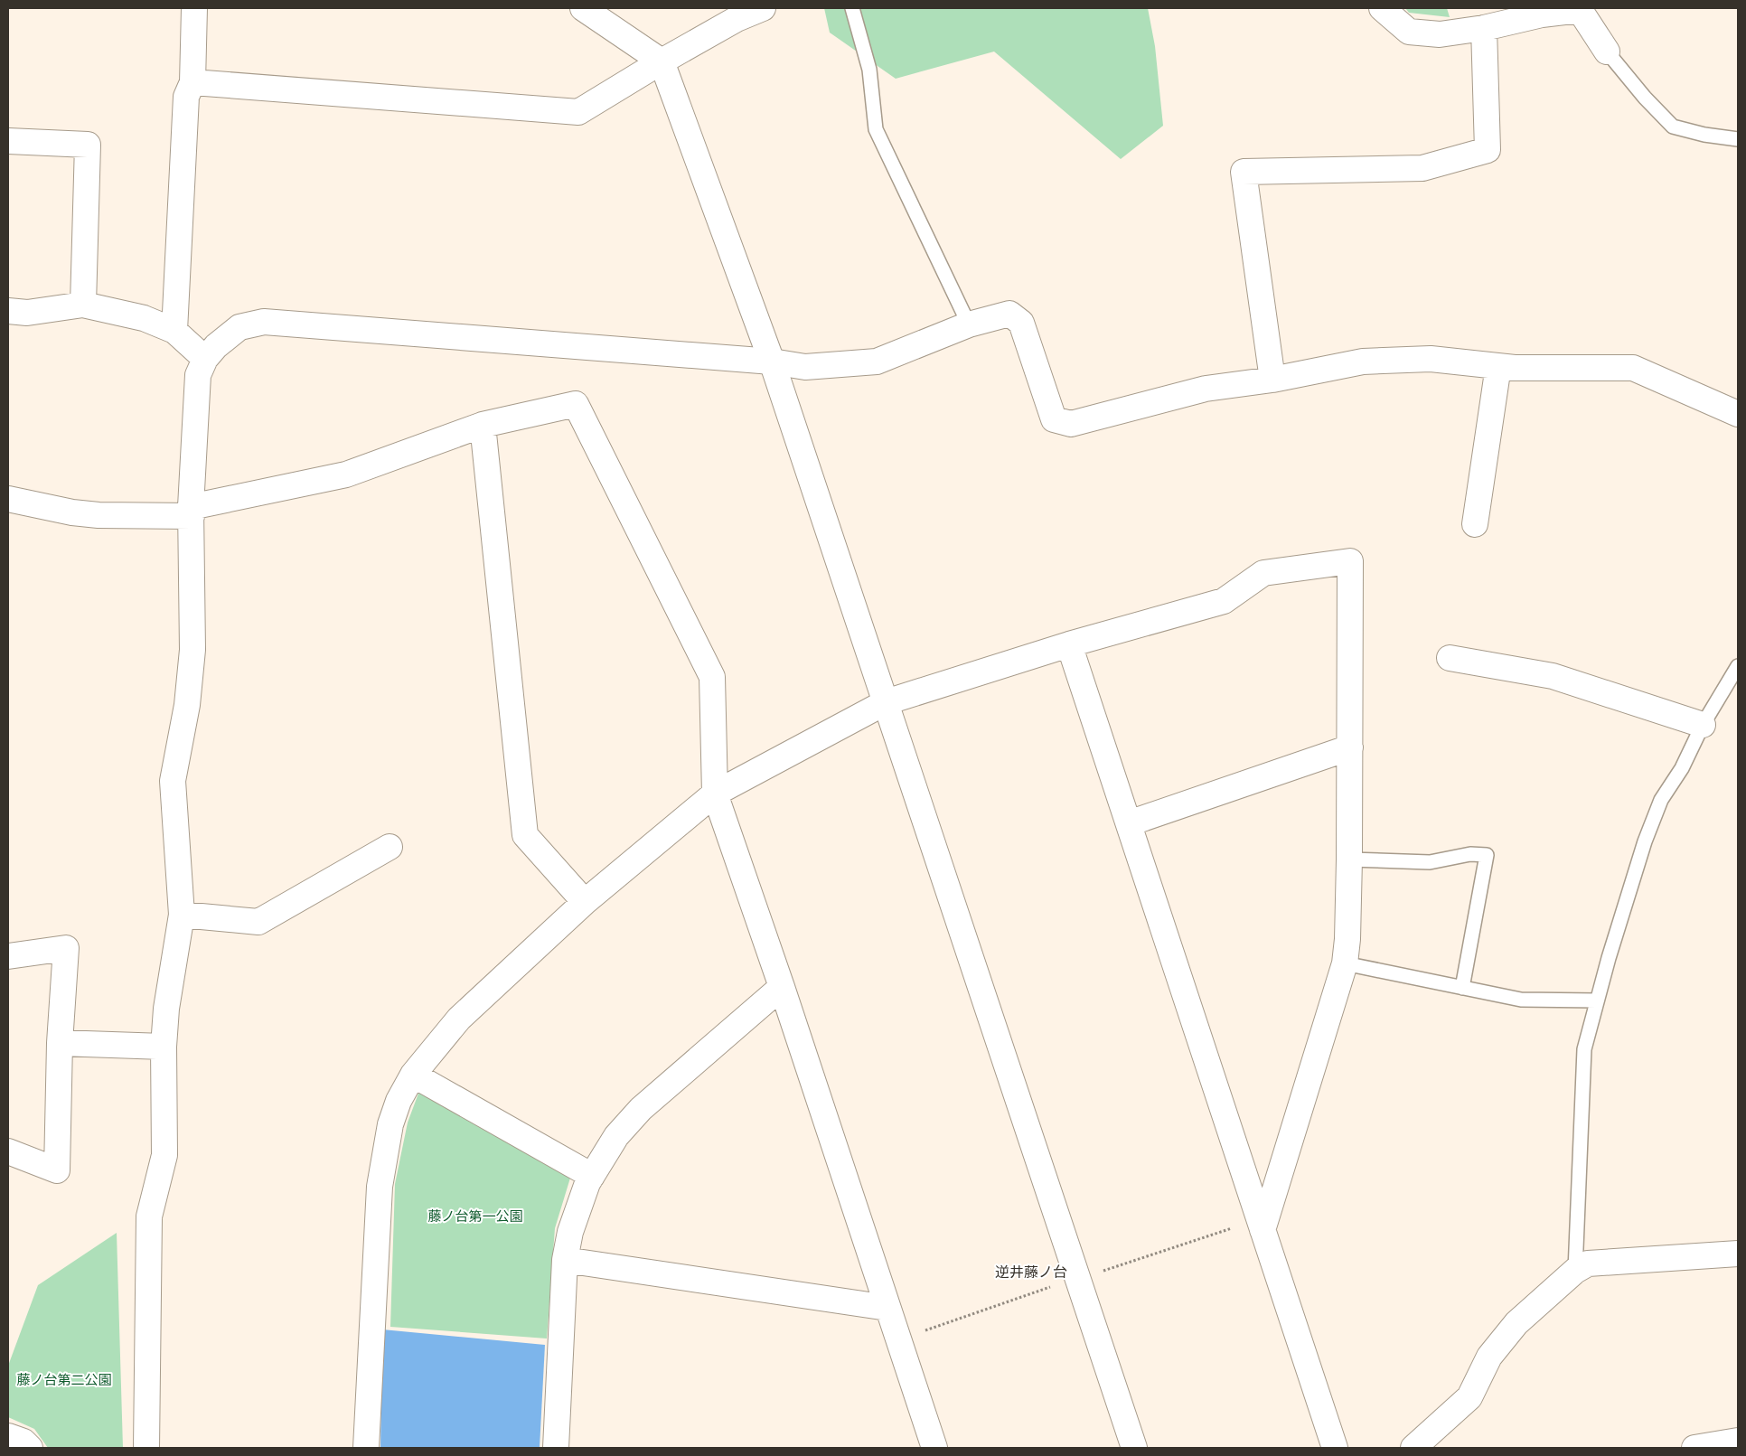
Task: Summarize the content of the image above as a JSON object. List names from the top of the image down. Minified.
{"districts":["逆井藤ノ台"],"parks":["藤ノ台第一公園","藤ノ台第二公園"]}
